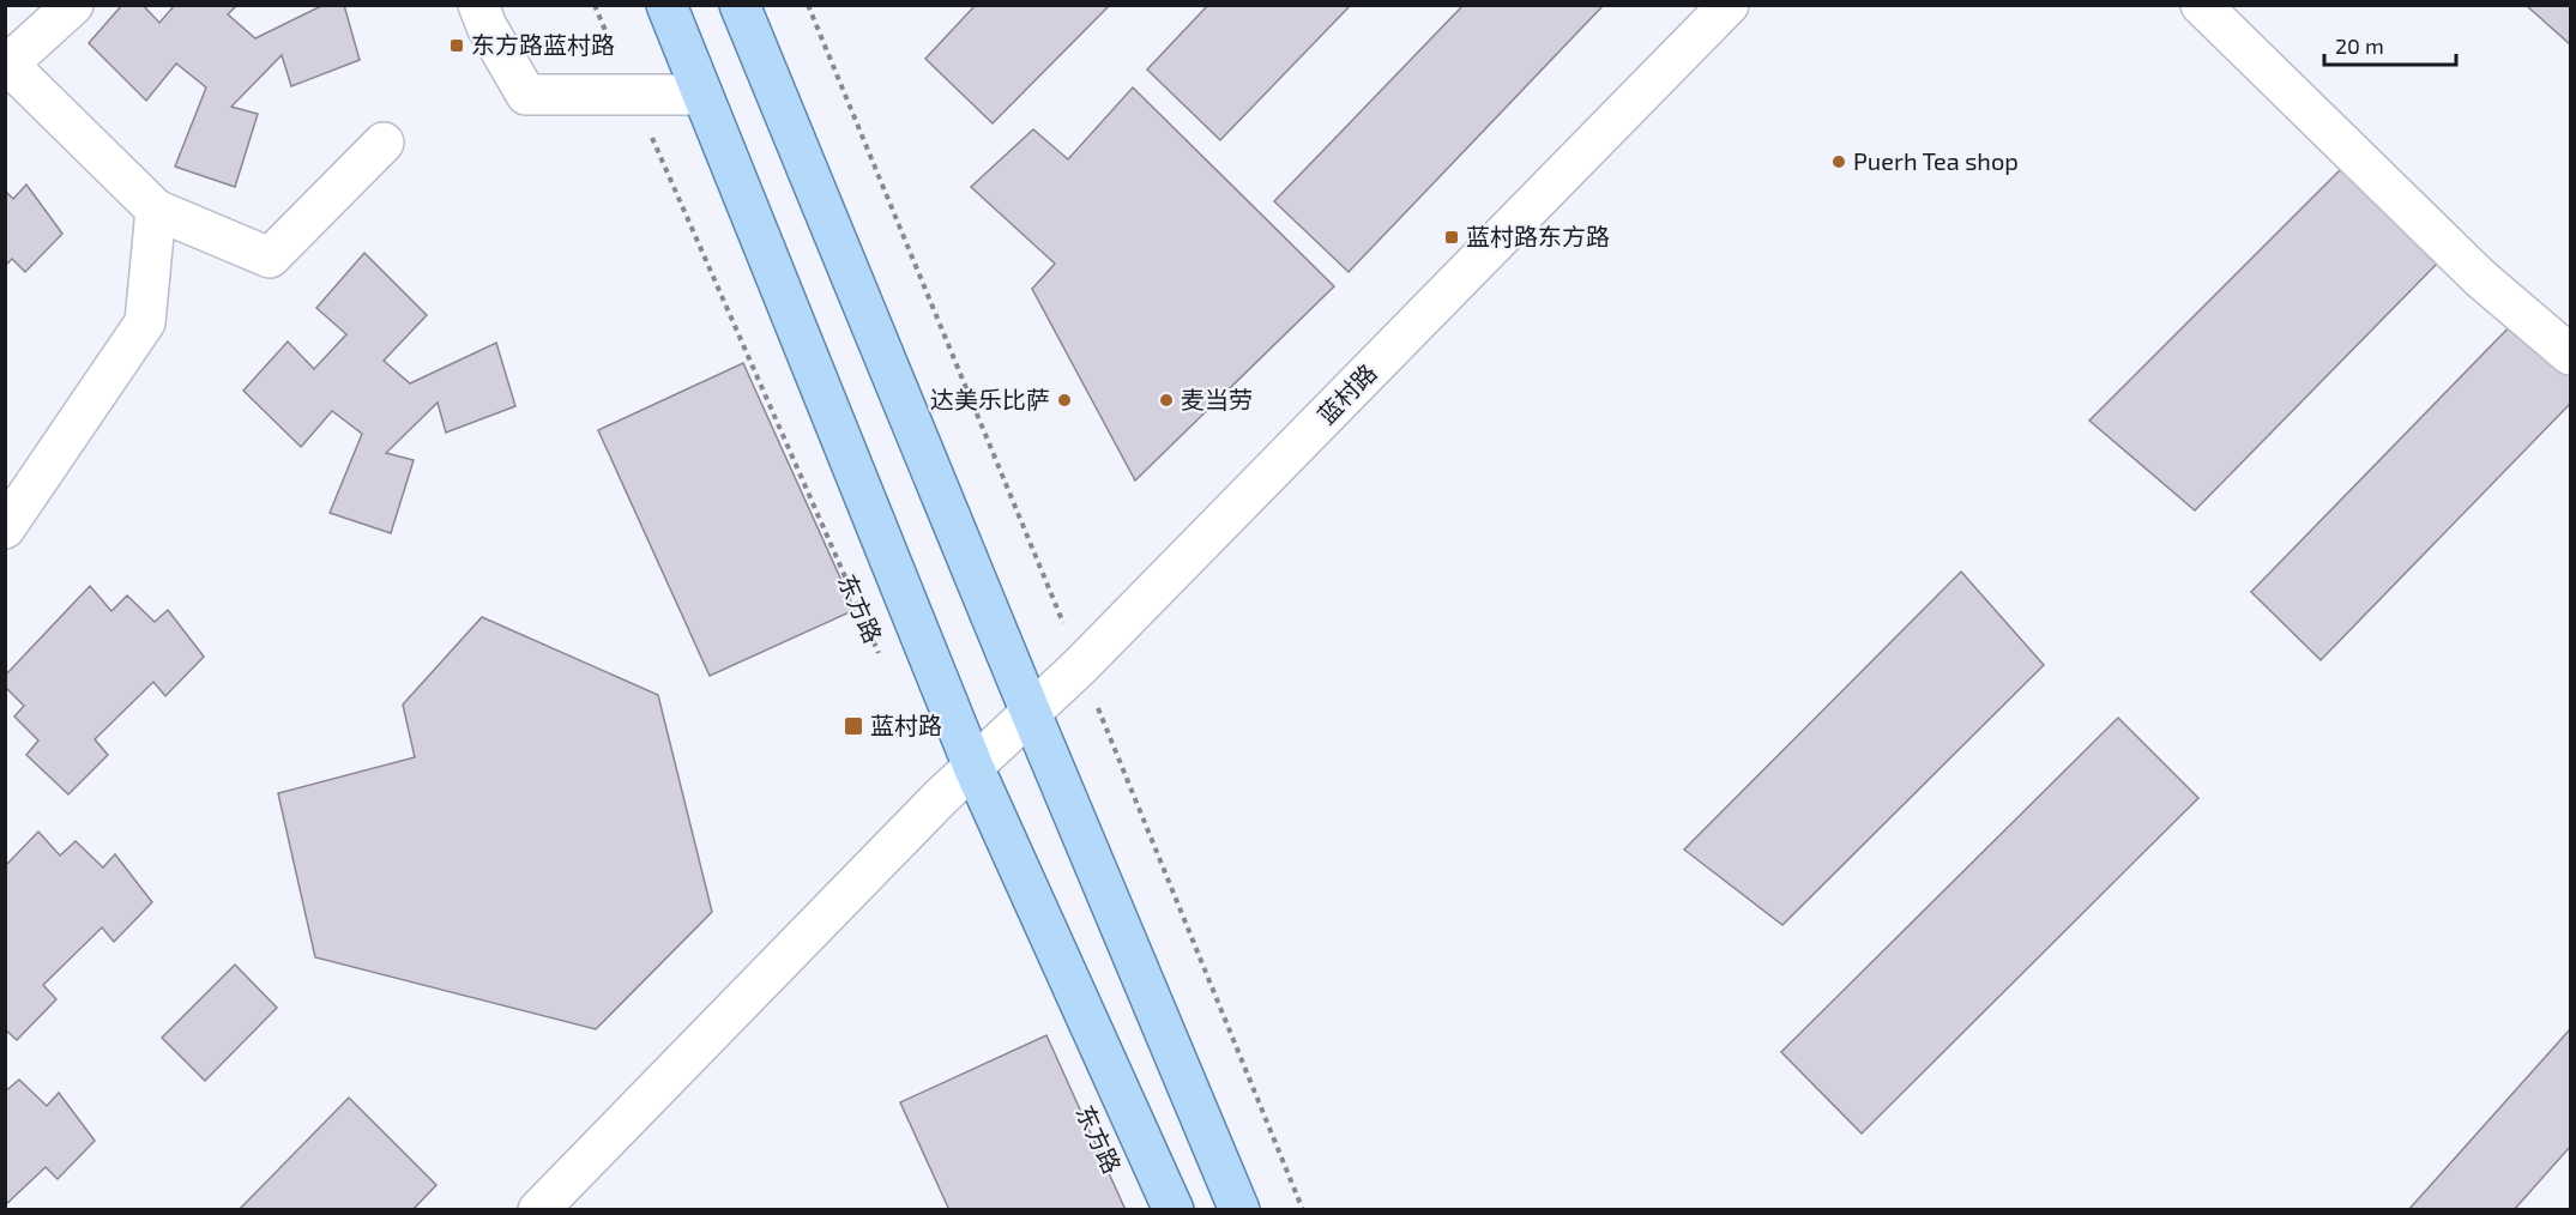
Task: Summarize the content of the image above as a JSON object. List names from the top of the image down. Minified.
{"streets":{"main road":["东方路"],"street":["蓝村路"]},"crossings":[["蓝村路","东方路"]],"places":{"transit":["东方路蓝村路","蓝村路东方路","蓝村路"],"other":["Puerh Tea shop","达美乐比萨","麦当劳"]},"scale_bar":"20 m"}
